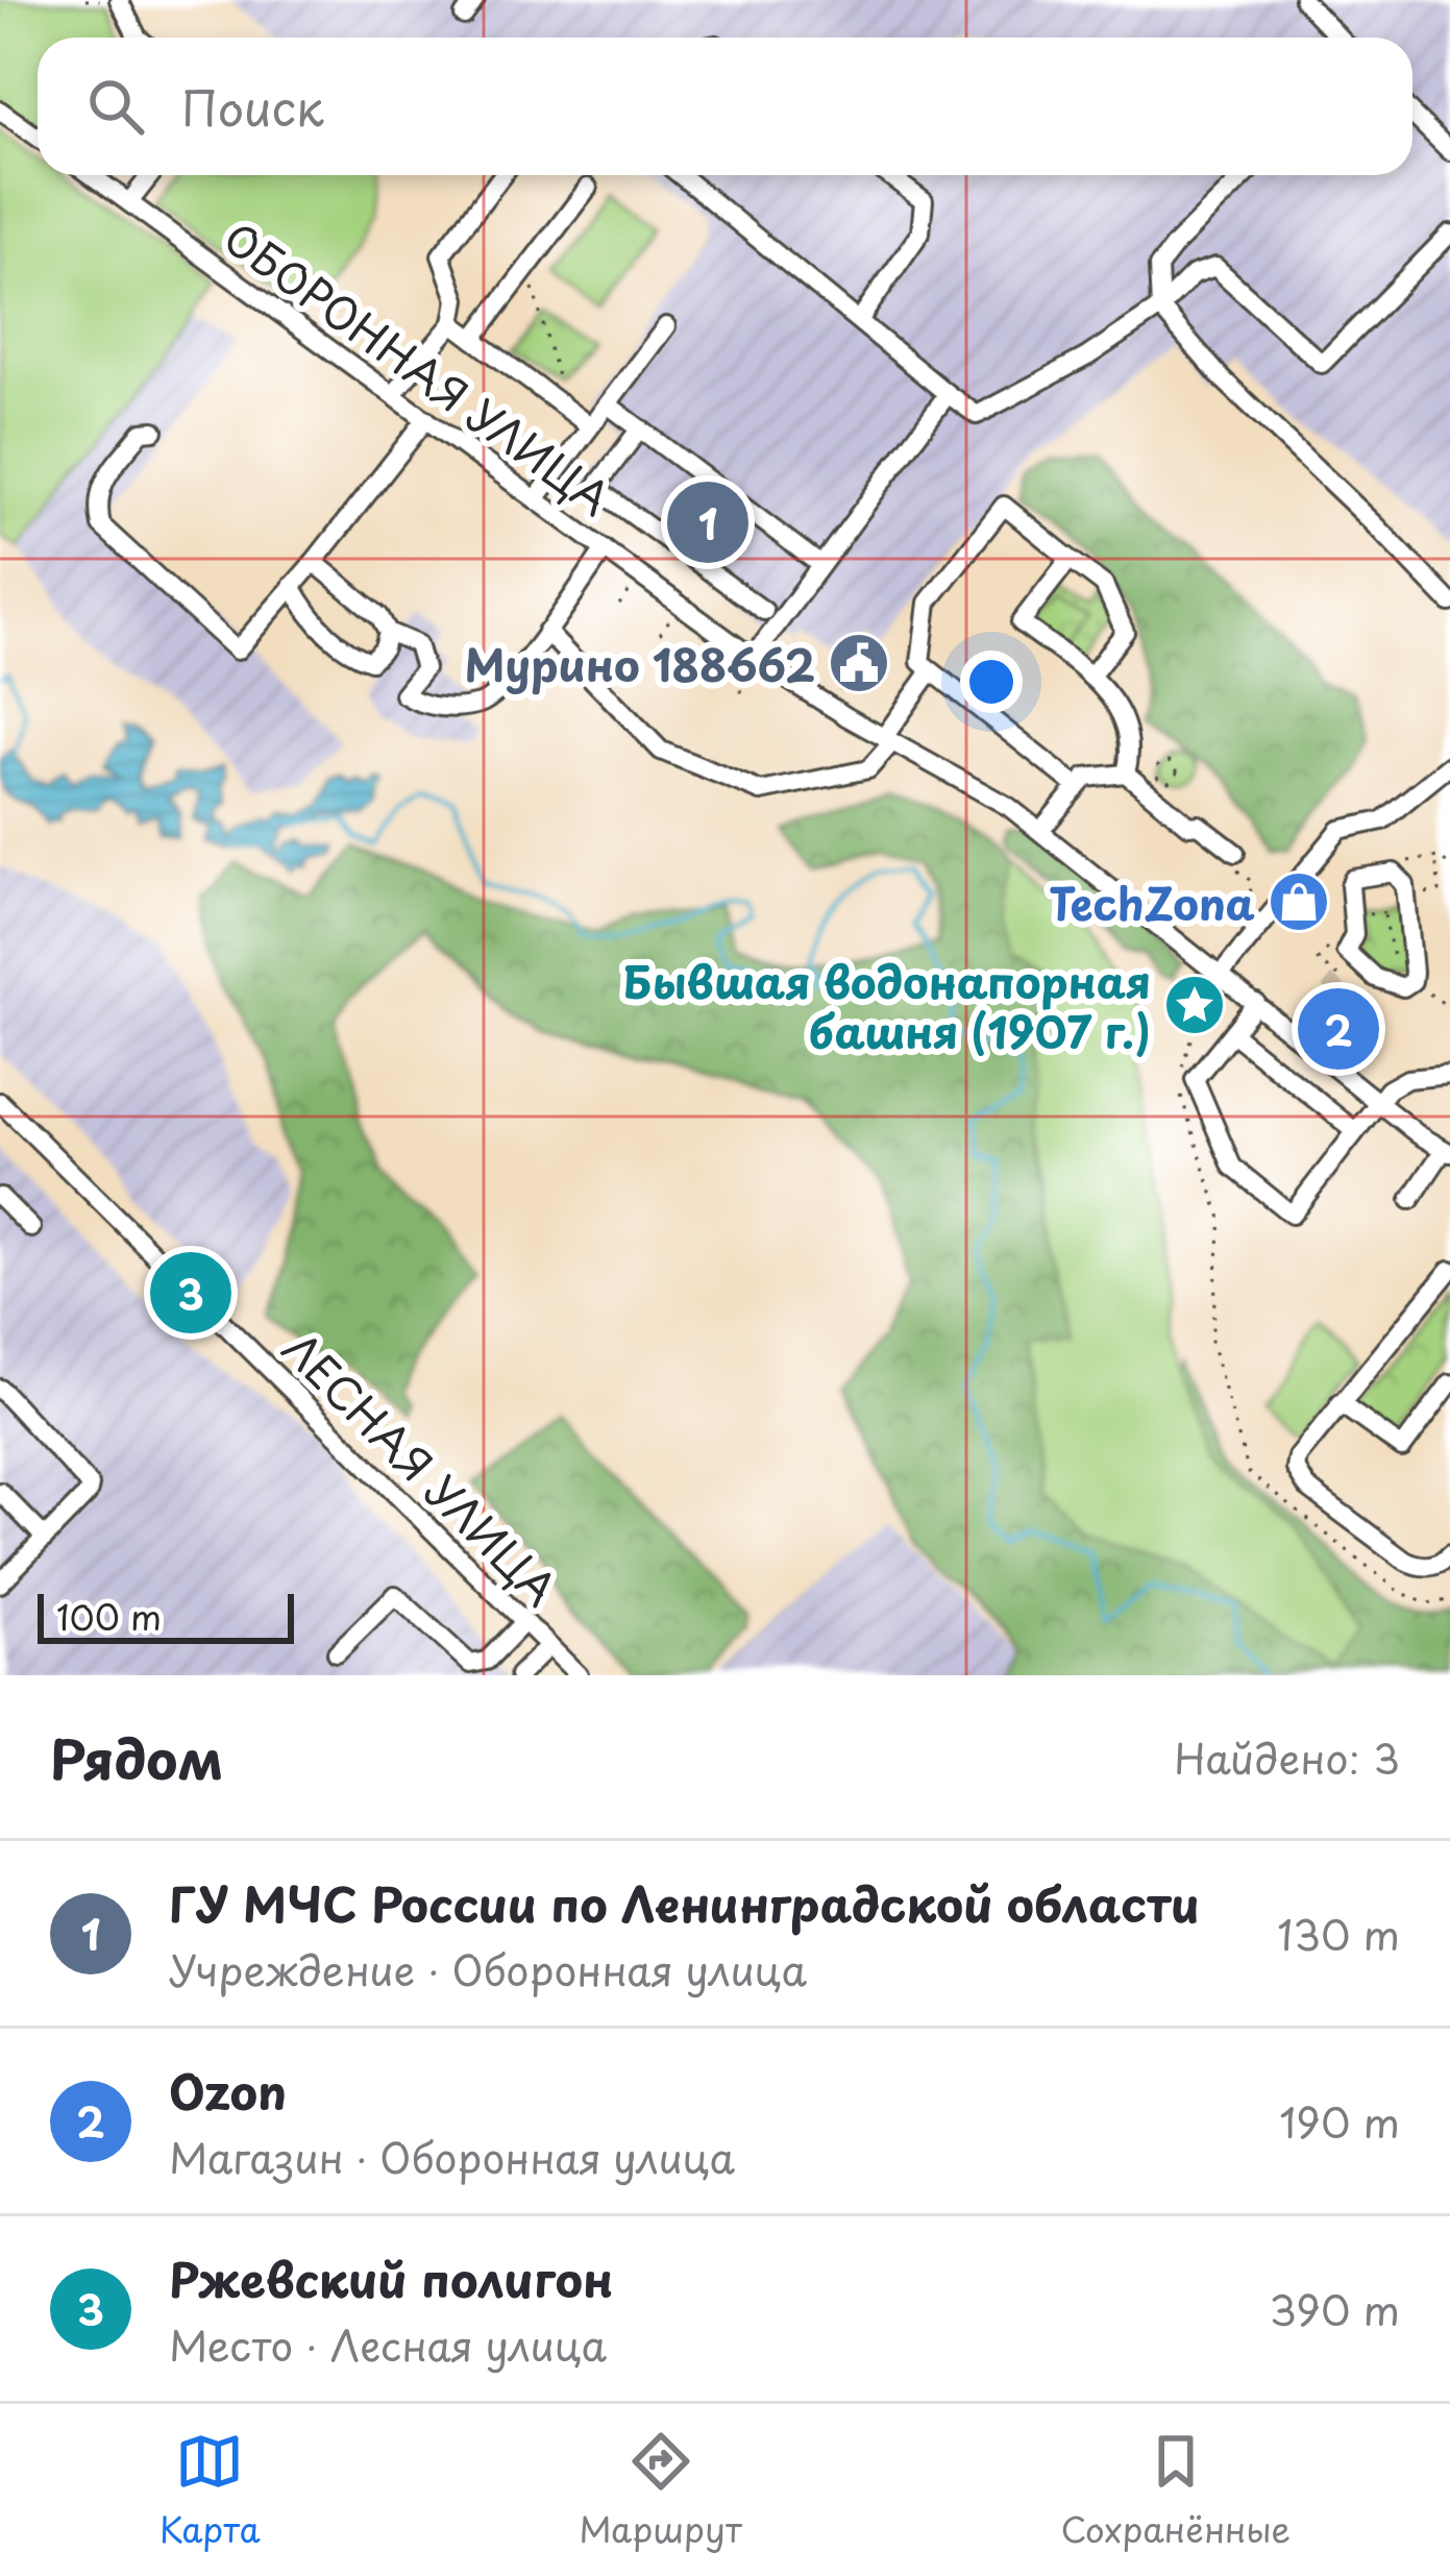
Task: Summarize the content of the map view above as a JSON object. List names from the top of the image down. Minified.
{"streets":{"street":["ОБОРОННАЯ УЛИЦА","ЛЕСНАЯ УЛИЦА"]},"places":{"public building":["Мурино 188662"],"shop":["TechZona"],"place":["Бывшая водонапорная башня (1907 г.)"]},"scale_bar":"100 m","page":{"search":"Поиск","pins":["1","2","3"],"scale":"100 m","heading":["Рядом","Найдено: 3"],"list":[{"mark":"1","name":"ГУ МЧС России по Ленинградской области","note":"Учреждение · Оборонная улица","value":"130 m"},{"mark":"2","name":"Ozon","note":"Магазин · Оборонная улица","value":"190 m"},{"mark":"3","name":"Ржевский полигон","note":"Место · Лесная улица","value":"390 m"}],"nav":["Карта","Маршрут","Сохранённые"]}}
